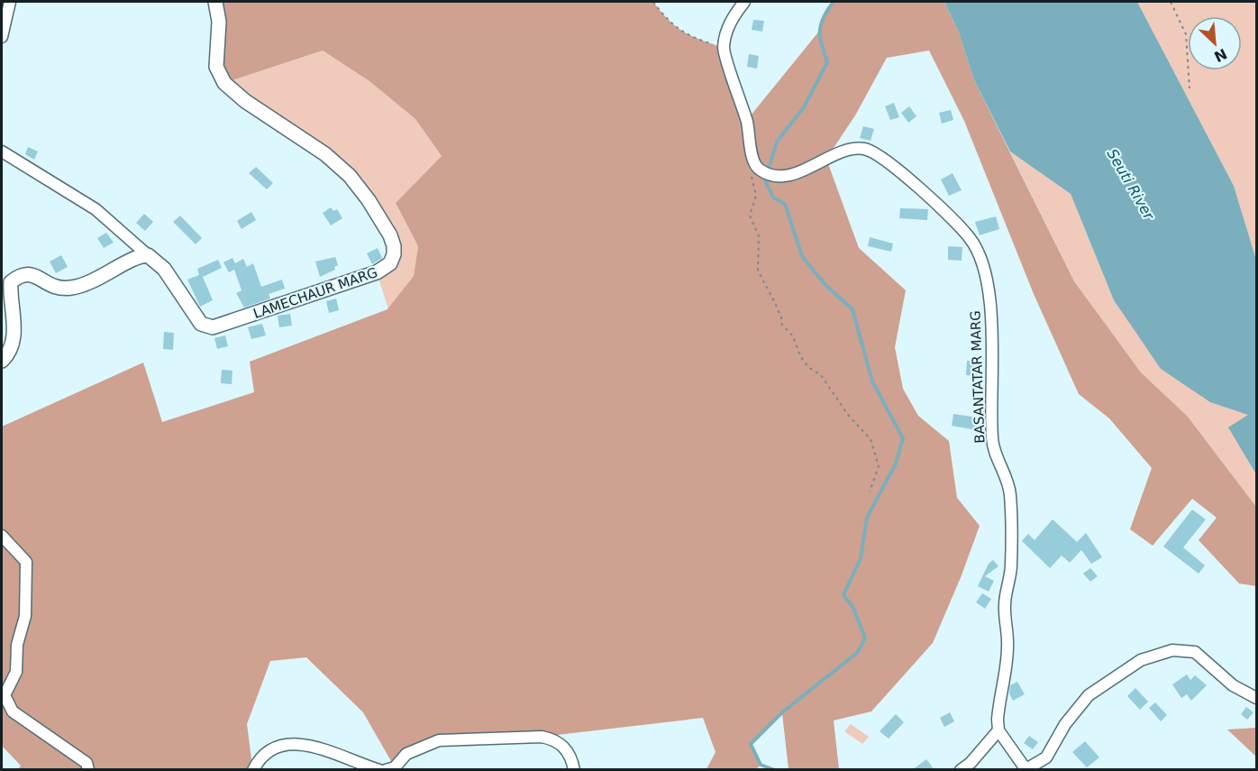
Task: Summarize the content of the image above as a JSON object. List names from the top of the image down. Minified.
{"streets":{"street":["LAMECHAUR MARG","BASANTATAR MARG"]},"water":["Seuti River"],"north":"bottom right"}
